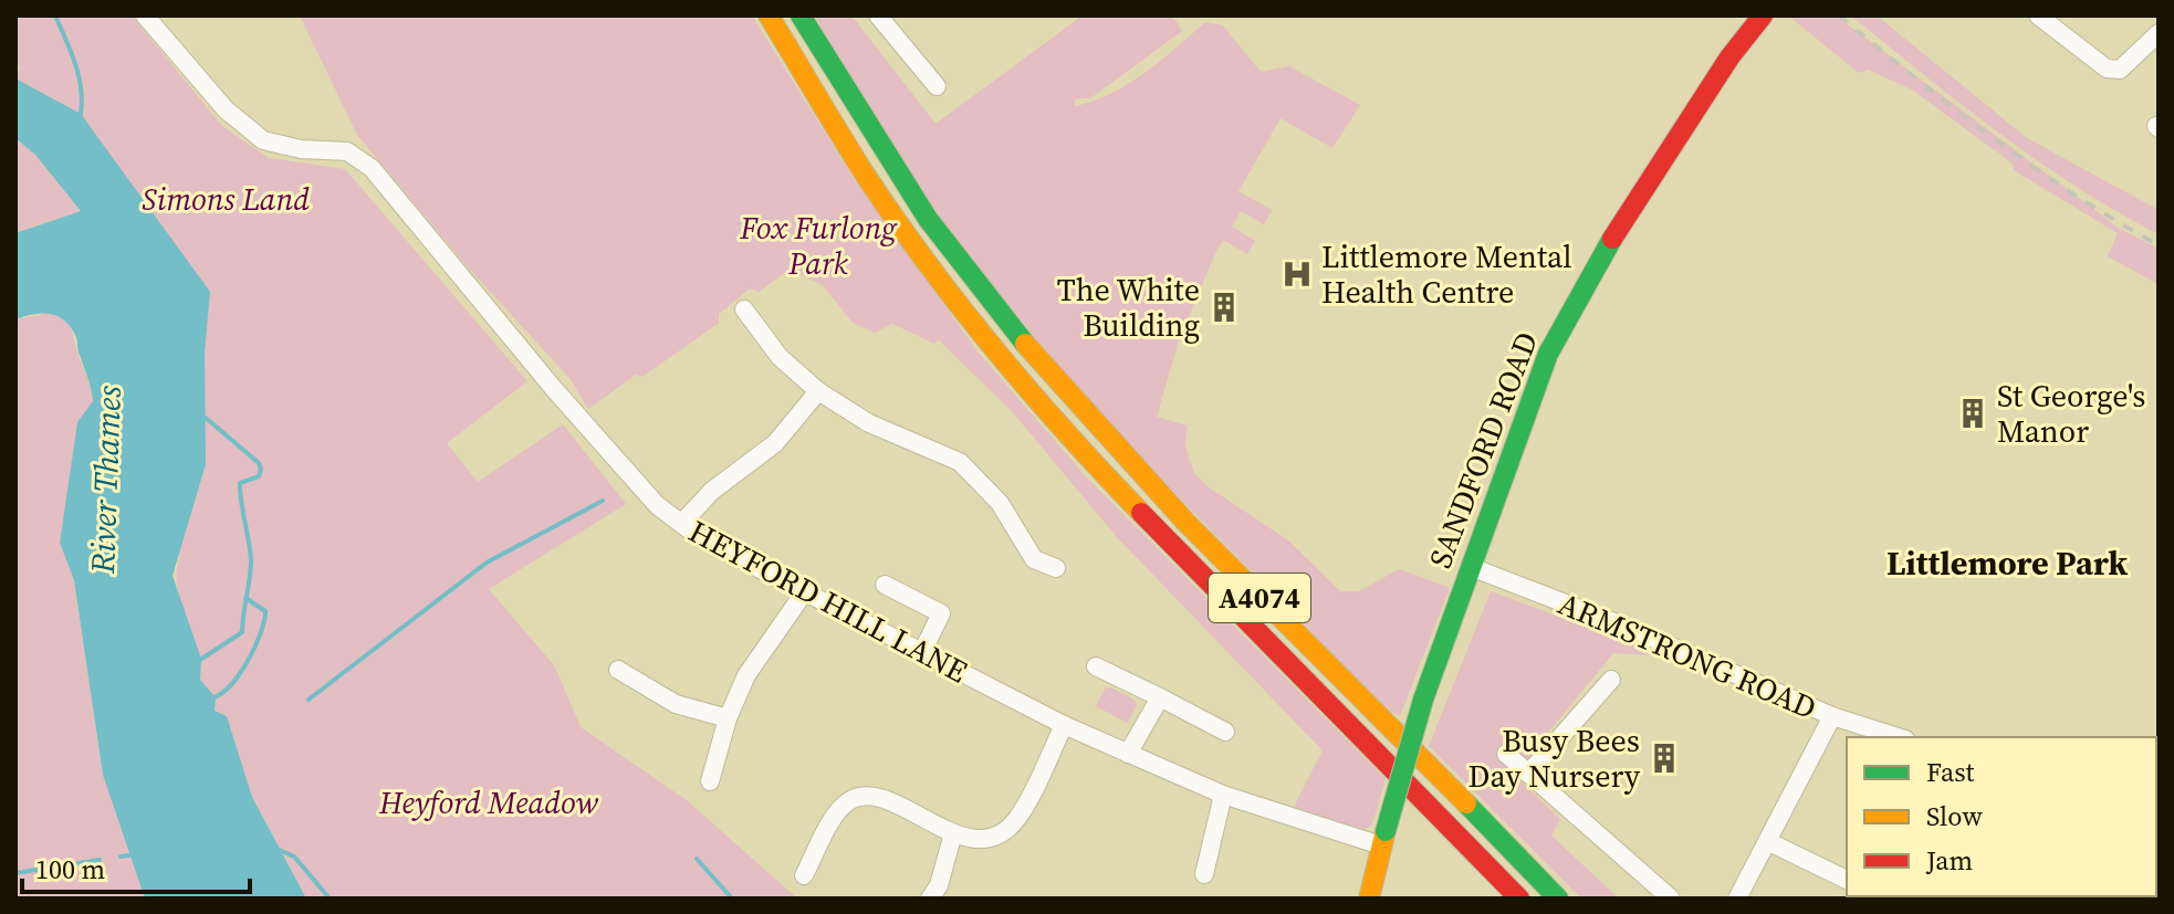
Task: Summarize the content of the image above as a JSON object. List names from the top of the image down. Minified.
{"streets":{"main road":["SANDFORD ROAD","A4074"],"street":["HEYFORD HILL LANE","ARMSTRONG ROAD"]},"crossings":[["SANDFORD ROAD","HEYFORD HILL LANE"],["SANDFORD ROAD","ARMSTRONG ROAD"]],"districts":["Littlemore Park"],"water":["River Thames"],"parks":["Simons Land","Fox Furlong Park","Heyford Meadow"],"places":{"hospital":["Littlemore Mental Health Centre"],"building":["The White Building","St George's Manor","Busy Bees Day Nursery"]},"legend":["Fast","Slow","Jam"],"scale_bar":"100 m"}
